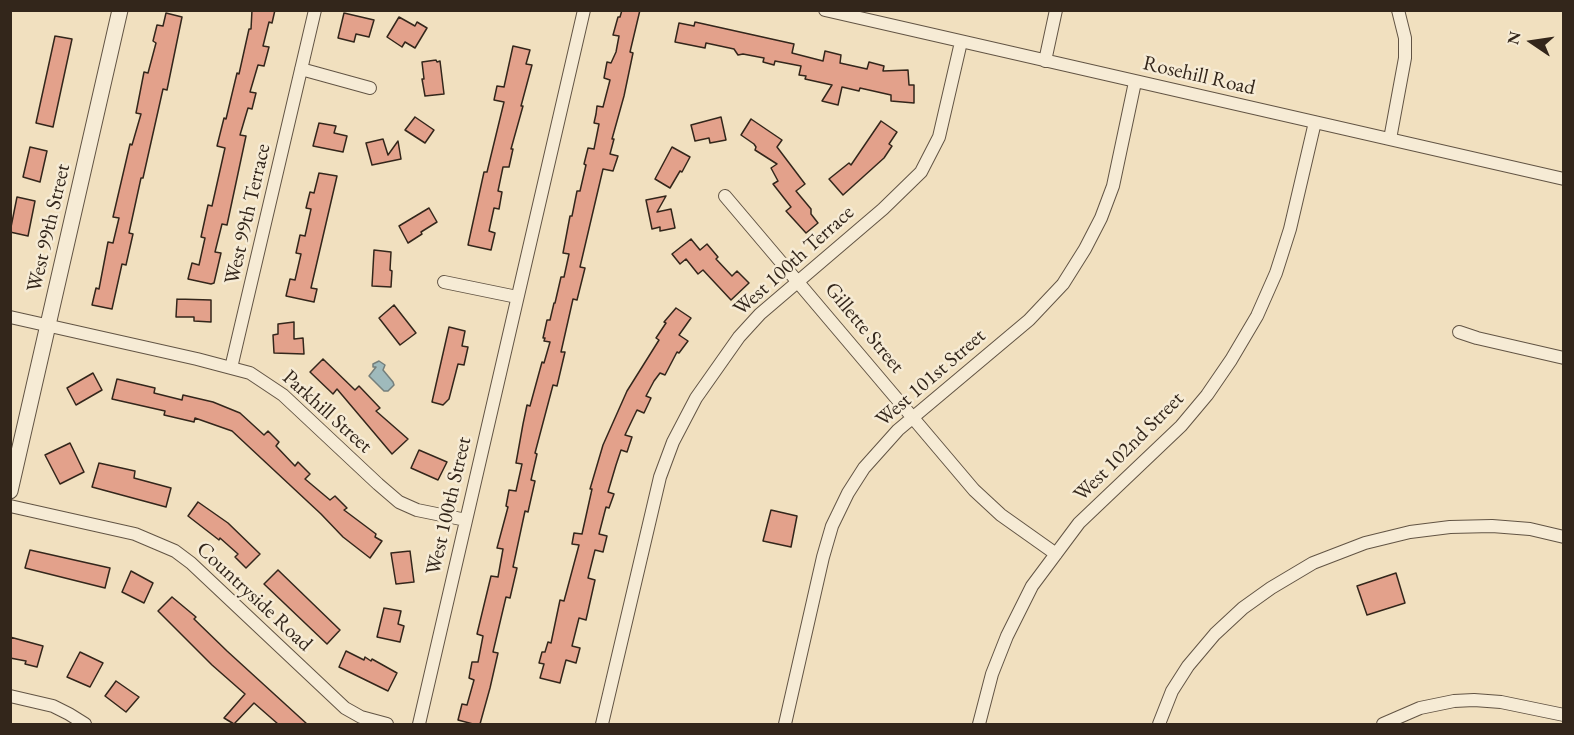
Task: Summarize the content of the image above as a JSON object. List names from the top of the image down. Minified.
{"streets":{"street":["Rosehill Road","West 99th Terrace","West 99th Street","West 100th Terrace","Gillette Street","West 101st Street","Parkhill Street","West 102nd Street","West 100th Street","Countryside Road"]},"crossings":[["Rosehill Road","West 100th Terrace"],["Rosehill Road","West 101st Street"],["Rosehill Road","West 102nd Street"],["West 99th Terrace","Parkhill Street"],["West 99th Street","Parkhill Street"],["West 100th Terrace","Gillette Street"],["Gillette Street","West 101st Street"],["Gillette Street","West 102nd Street"],["Parkhill Street","West 100th Street"]],"north":"left"}
